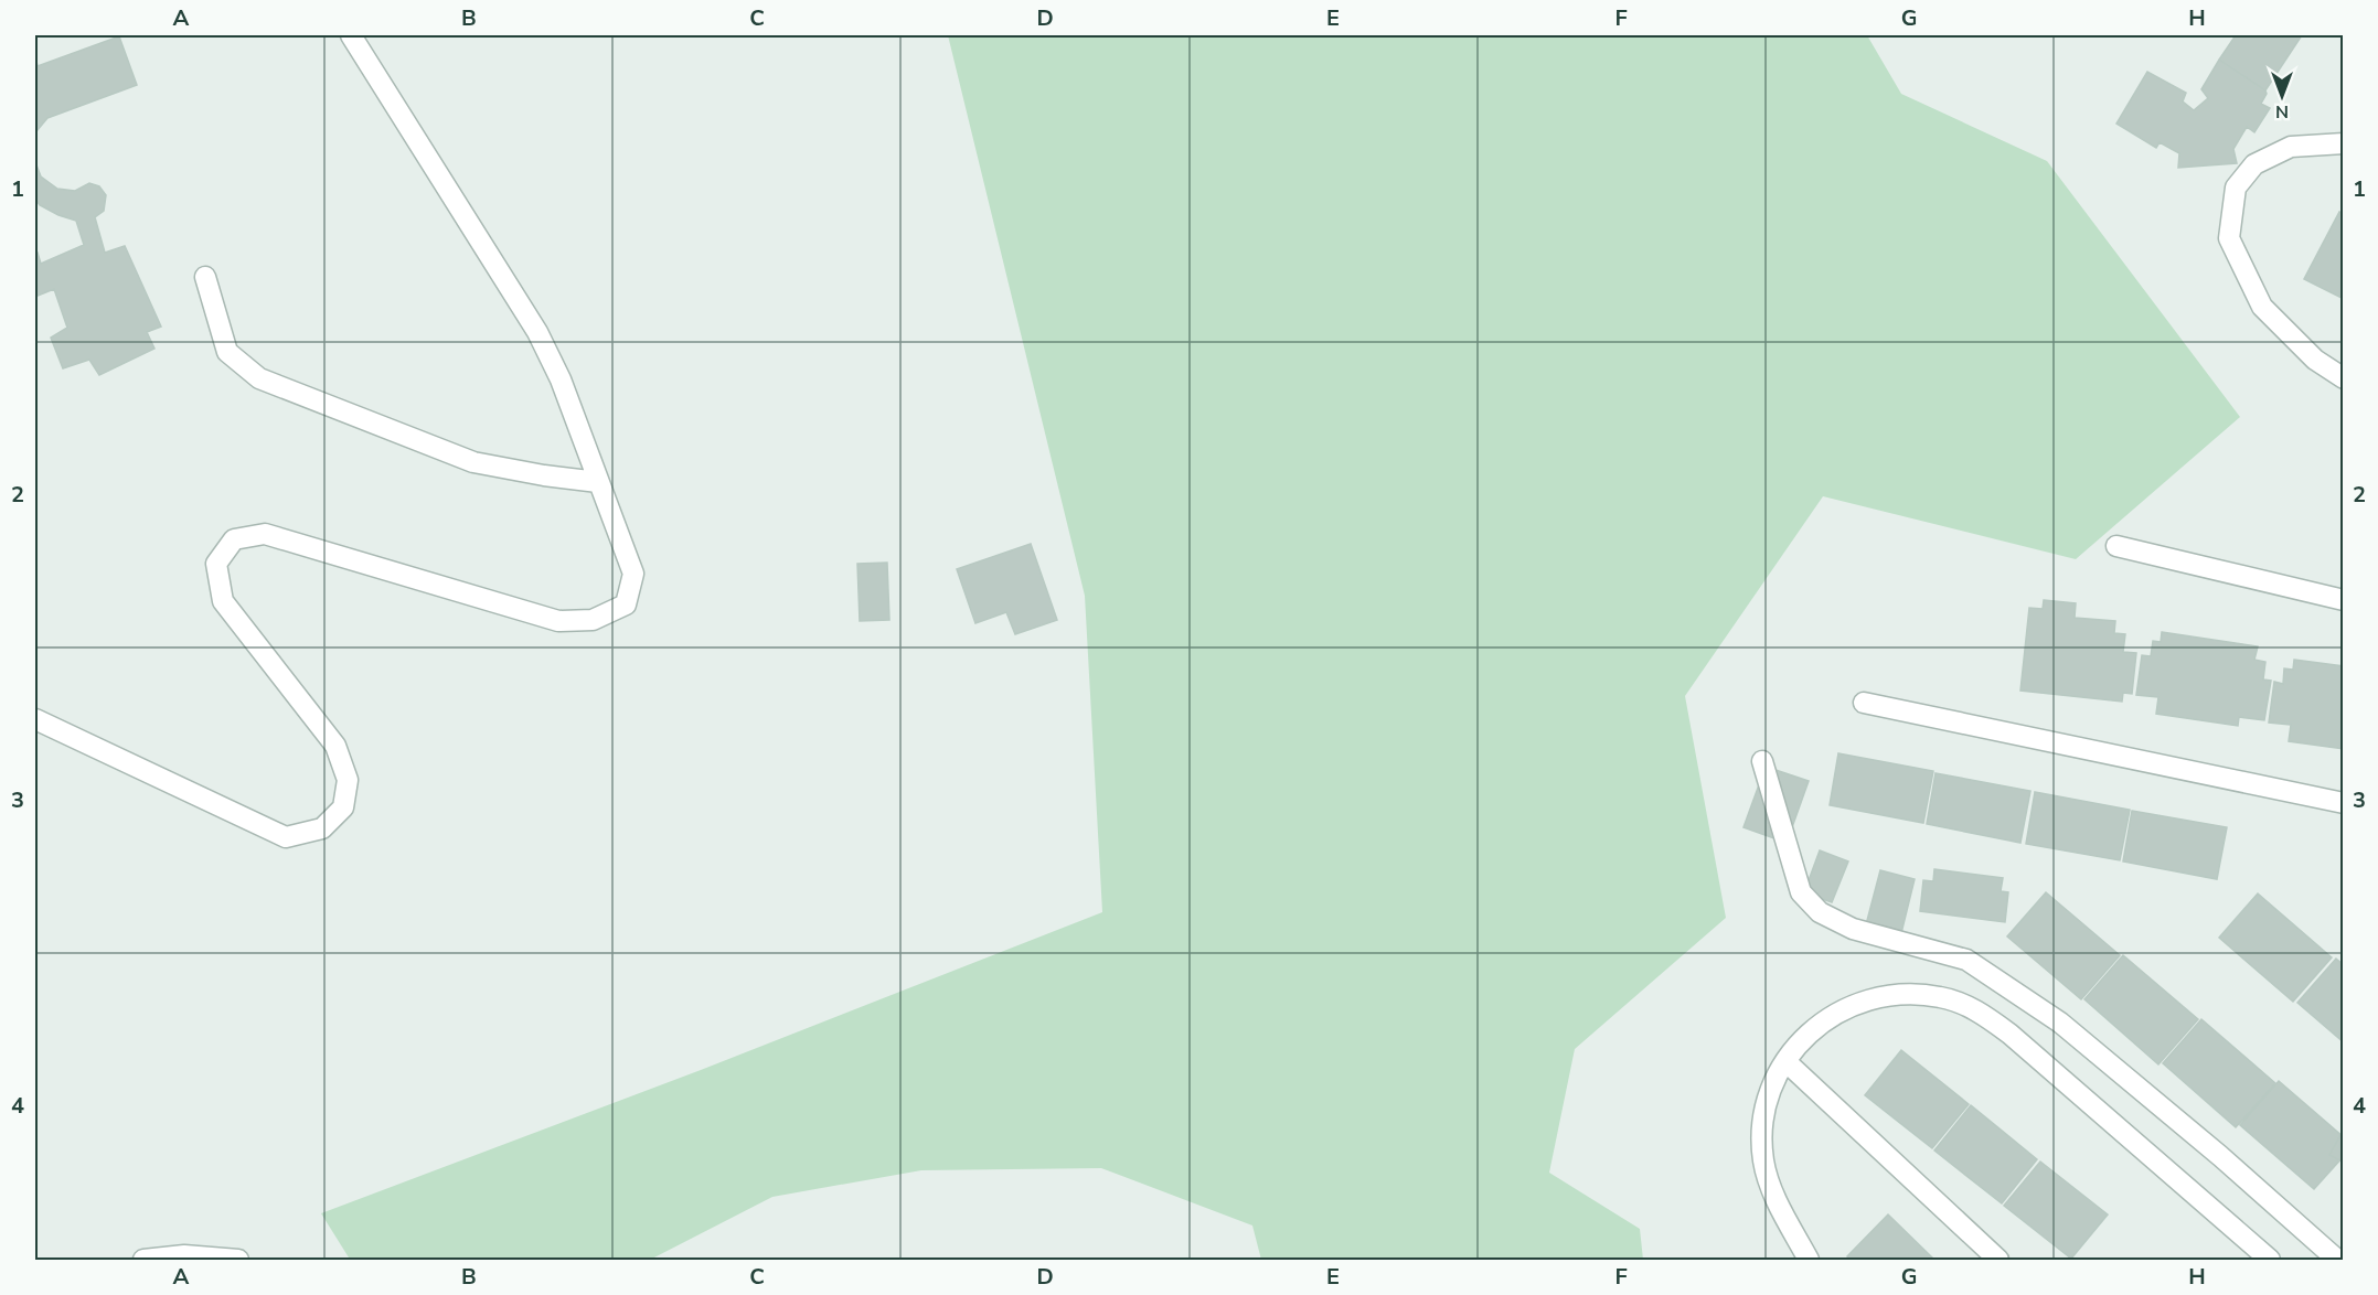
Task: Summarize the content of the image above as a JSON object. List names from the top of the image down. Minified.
{"north":"bottom","grid":{"columns":["A","B","C","D","E","F","G","H"],"rows":["1","2","3","4"]}}
